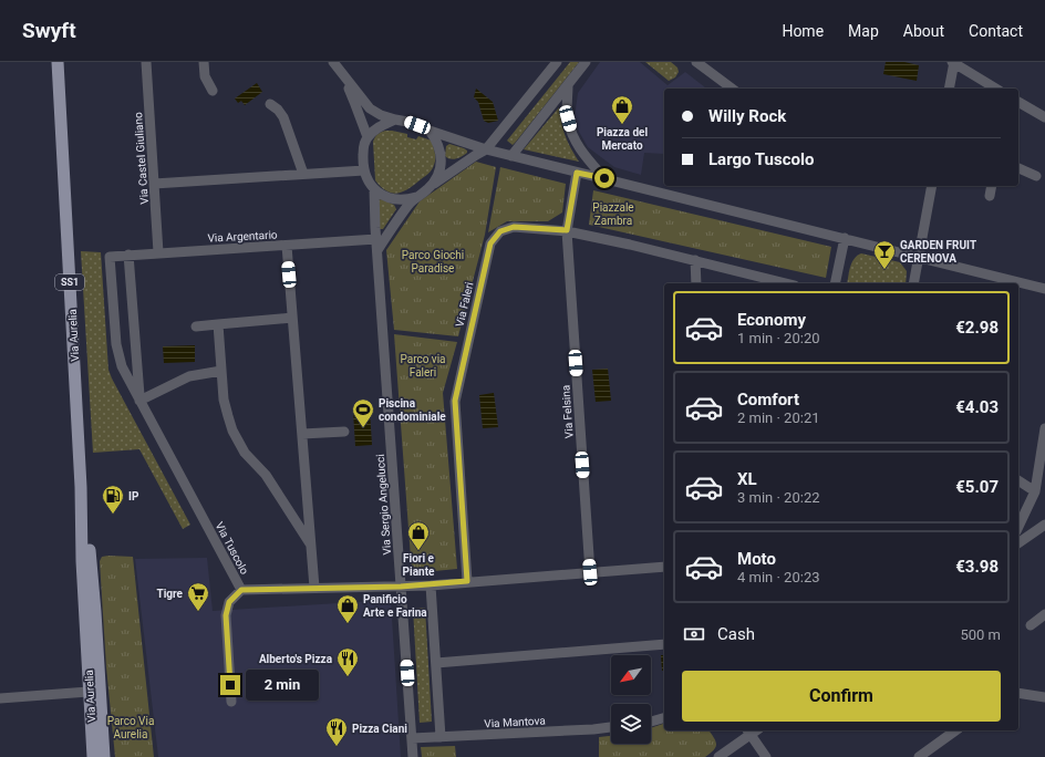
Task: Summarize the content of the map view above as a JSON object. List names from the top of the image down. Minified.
{"streets":{"main road":["SS1","Via Aurelia"],"street":["Via Castel Giuliano","Via Argentario","Via Faleri","Via Felsina","Via Sergio Angelucci","Via Tuscolo","Via Mantova"]},"crossings":[["Via Castel Giuliano","Via Argentario"],["Via Argentario","Via Sergio Angelucci"],["Via Argentario","Via Tuscolo"],["Via Faleri","Via Felsina"],["Via Faleri","Via Tuscolo"],["Via Felsina","Via Tuscolo"],["Via Sergio Angelucci","Via Tuscolo"],["Via Sergio Angelucci","Via Mantova"]],"parks":["Piazzale Zambra","Parco Giochi Paradise","Parco via Faleri","Parco Via Aurelia"],"places":{"shop":["Piazza del Mercato","Fiori e Piante","Panificio Arte e Farina"],"bar":["GARDEN FRUIT CERENOVA"],"sports":["Piscina condominiale"],"fuel station":["IP"],"supermarket":["Tigre"],"restaurant":["Alberto's Pizza","Pizza Ciani"]},"north":"bottom left","page":{"header":"Swyft","nav":["Home","Map","About","Contact"],"banner":["Willy Rock","Largo Tuscolo"],"list":[{"name":"Economy","note":"1 min · 20:20","value":"€2.98"},{"name":"Comfort","note":"2 min · 20:21","value":"€4.03"},{"name":"XL","note":"3 min · 20:22","value":"€5.07"},{"name":"Moto","note":"4 min · 20:23","value":"€3.98"}],"pay":["Cash","500 m"],"buttons":"Confirm","bubble":"2 min"}}
